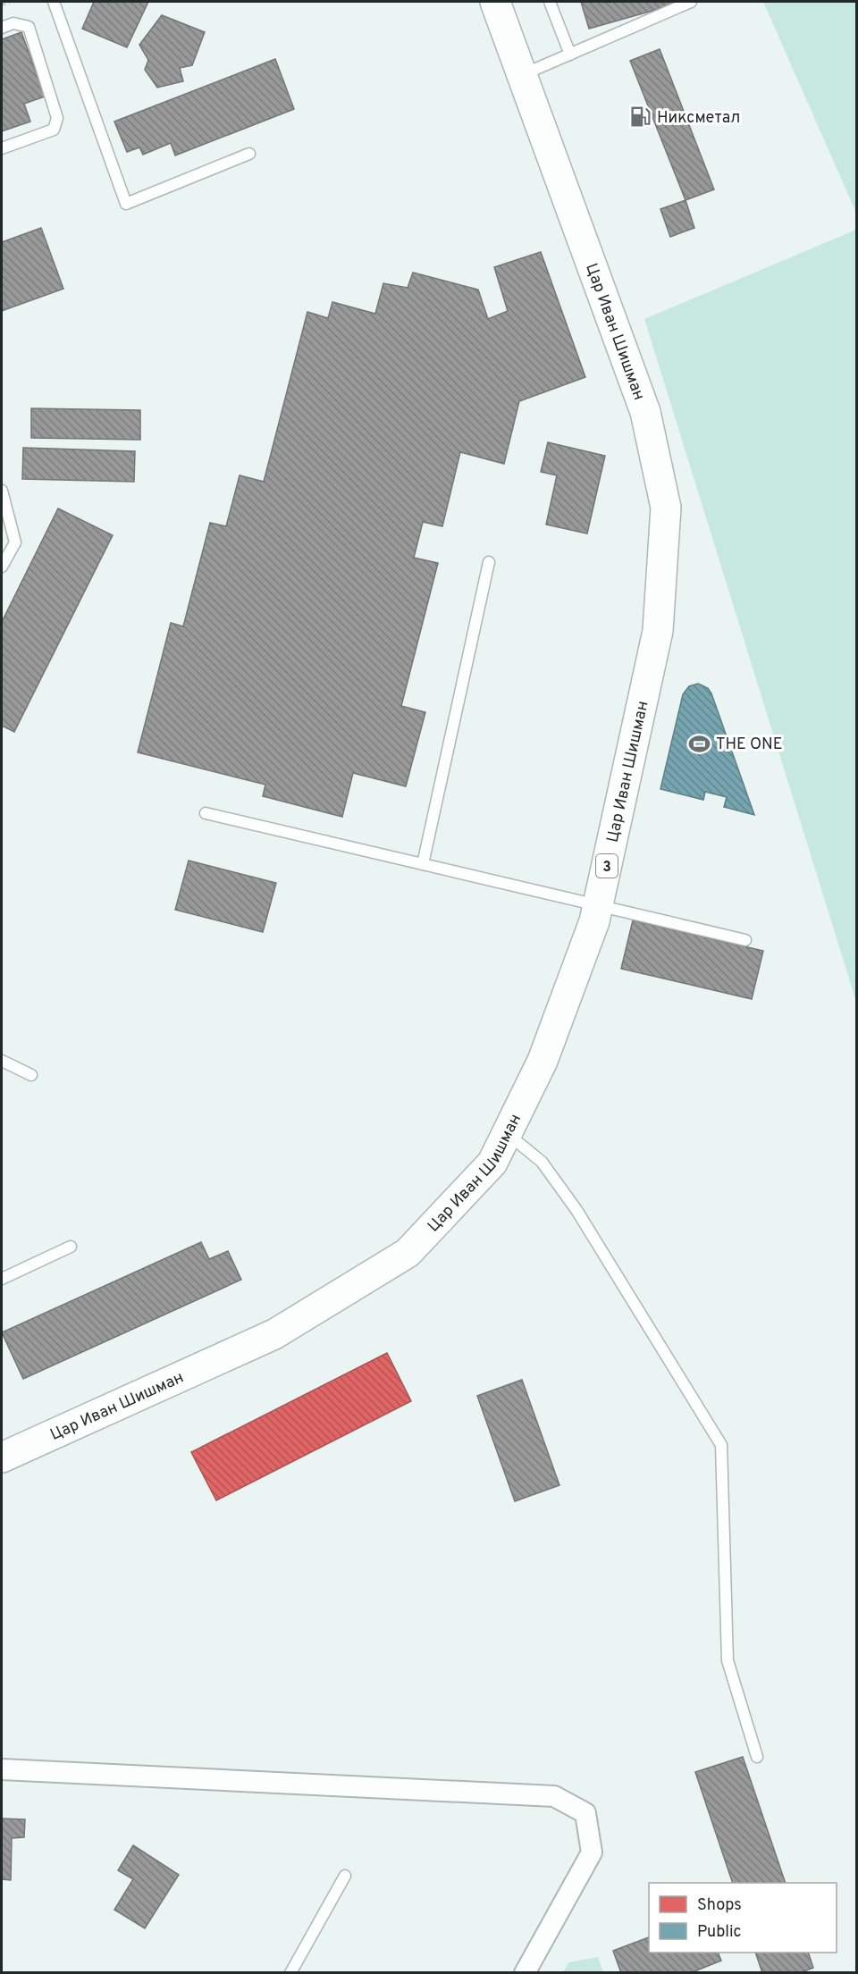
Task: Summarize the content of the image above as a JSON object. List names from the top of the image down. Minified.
{"streets":{"main road":["Цар Иван Шишман","3"]},"places":{"fuel station":["Никсметал"],"sports":["THE ONE"]},"legend":["Shops","Public"]}
